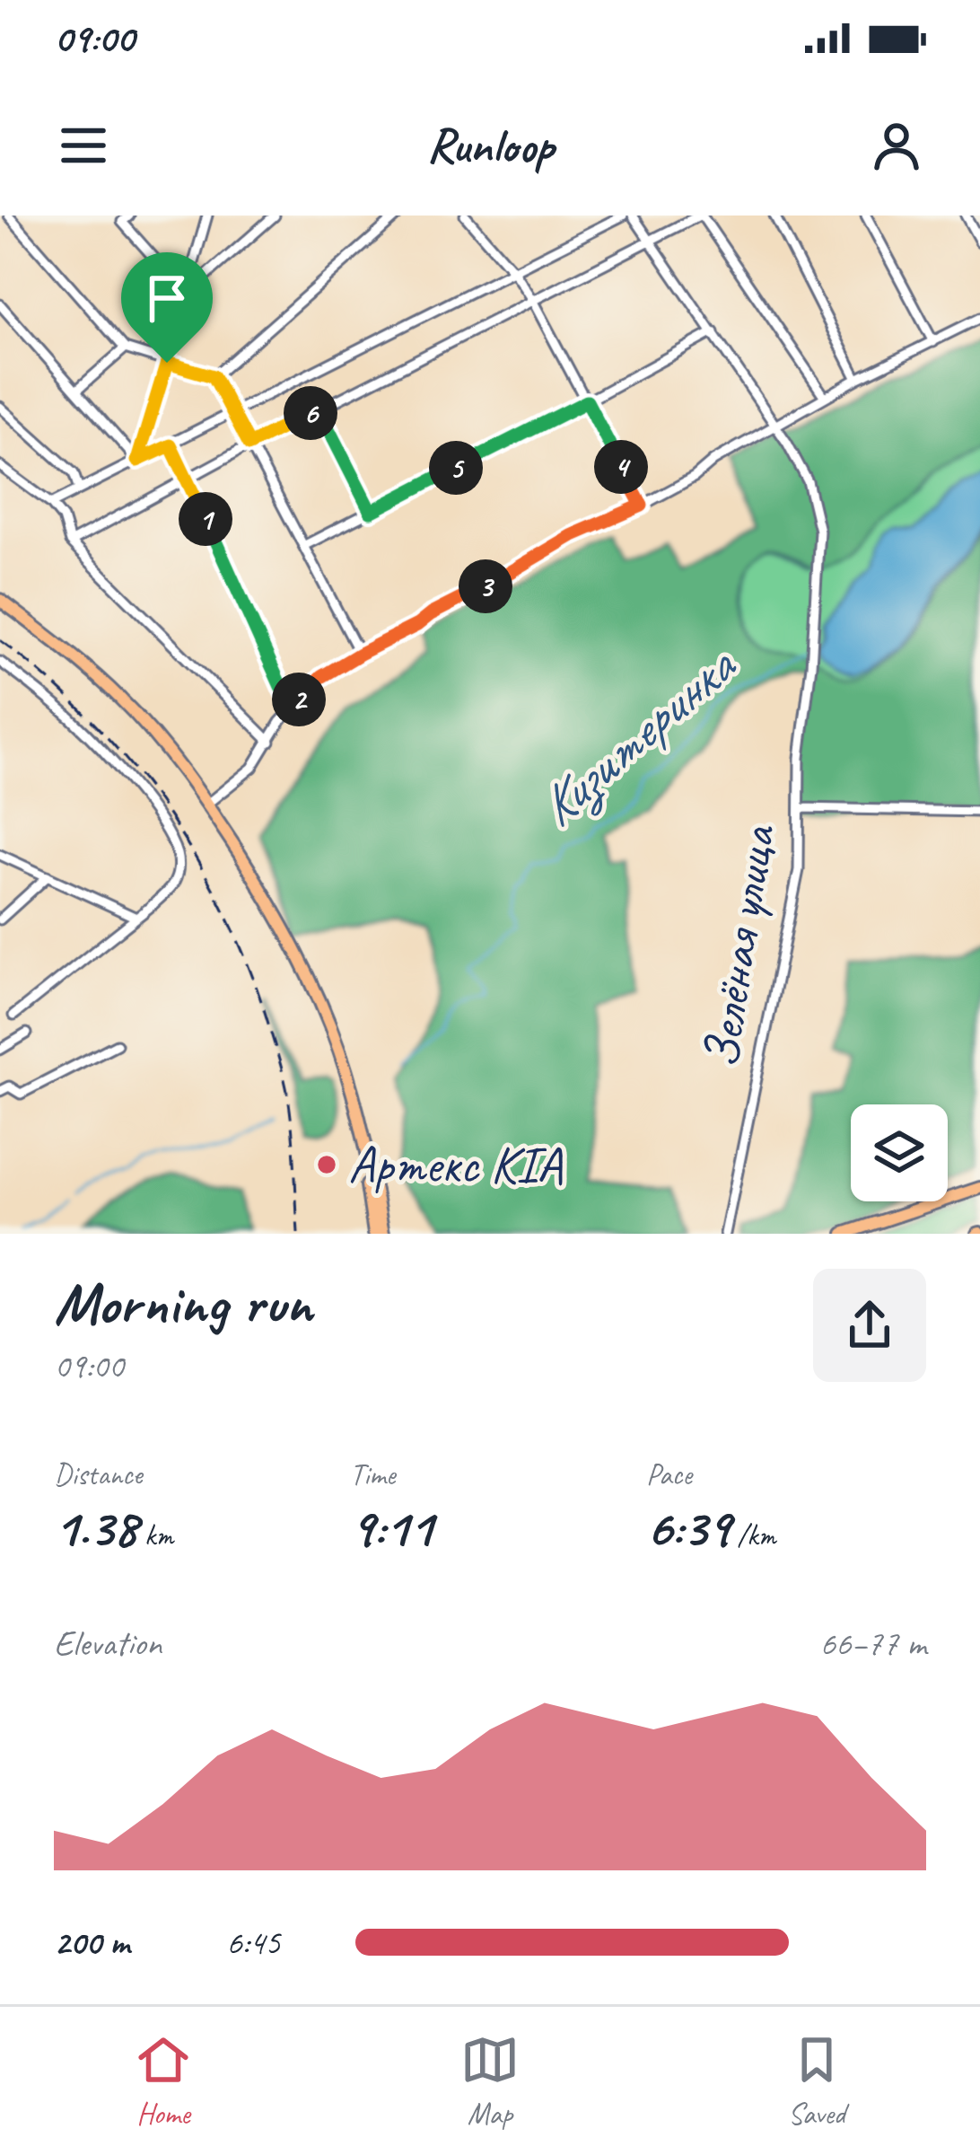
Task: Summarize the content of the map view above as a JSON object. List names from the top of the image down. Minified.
{"streets":{"street":["Зелёная улица"]},"water":["Кизитеринка"],"places":["Артекс KIA"],"page":{"status":"09:00","header":"Runloop","pins":["6","4","5","1","3","2"],"heading":["Morning run","09:00"],"stats":[["Distance","1.38 km"],["Time","9:11"],["Pace","6:39 /km"]],"chart":["Elevation","66–77 m"],"list":[{"name":"200 m","note":"6:45"}],"tabs":["Home","Map","Saved"]}}
